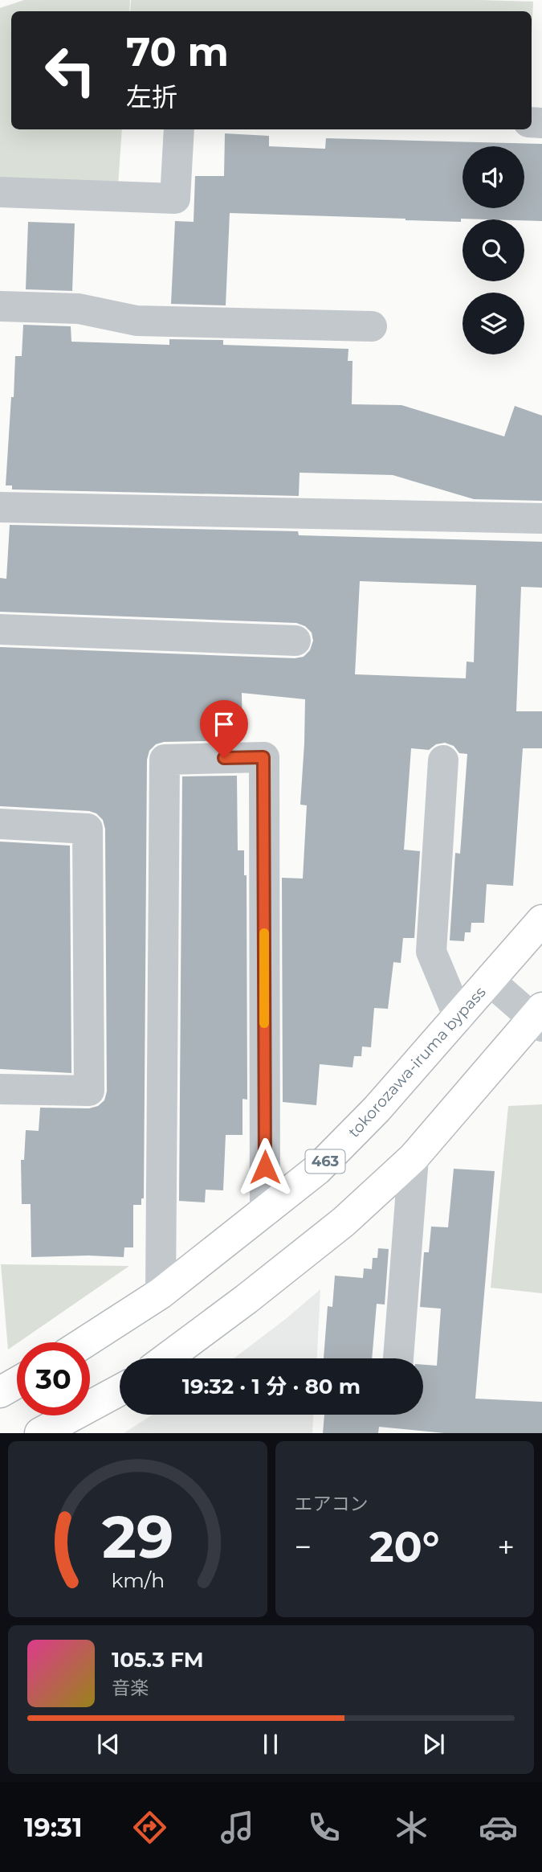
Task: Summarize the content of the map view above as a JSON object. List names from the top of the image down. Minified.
{"streets":{"highway":["tokorozawa-iruma bypass","463"]},"page":{"turn":["70 m","左折"],"limit":"30","trip":"19:32 · 1 分 · 80 m","tile":"エアコン","heat":["−","20°","+"],"song":["105.3 FM","音楽"],"tabs":"19:31","gauge":["29","km/h"]}}
